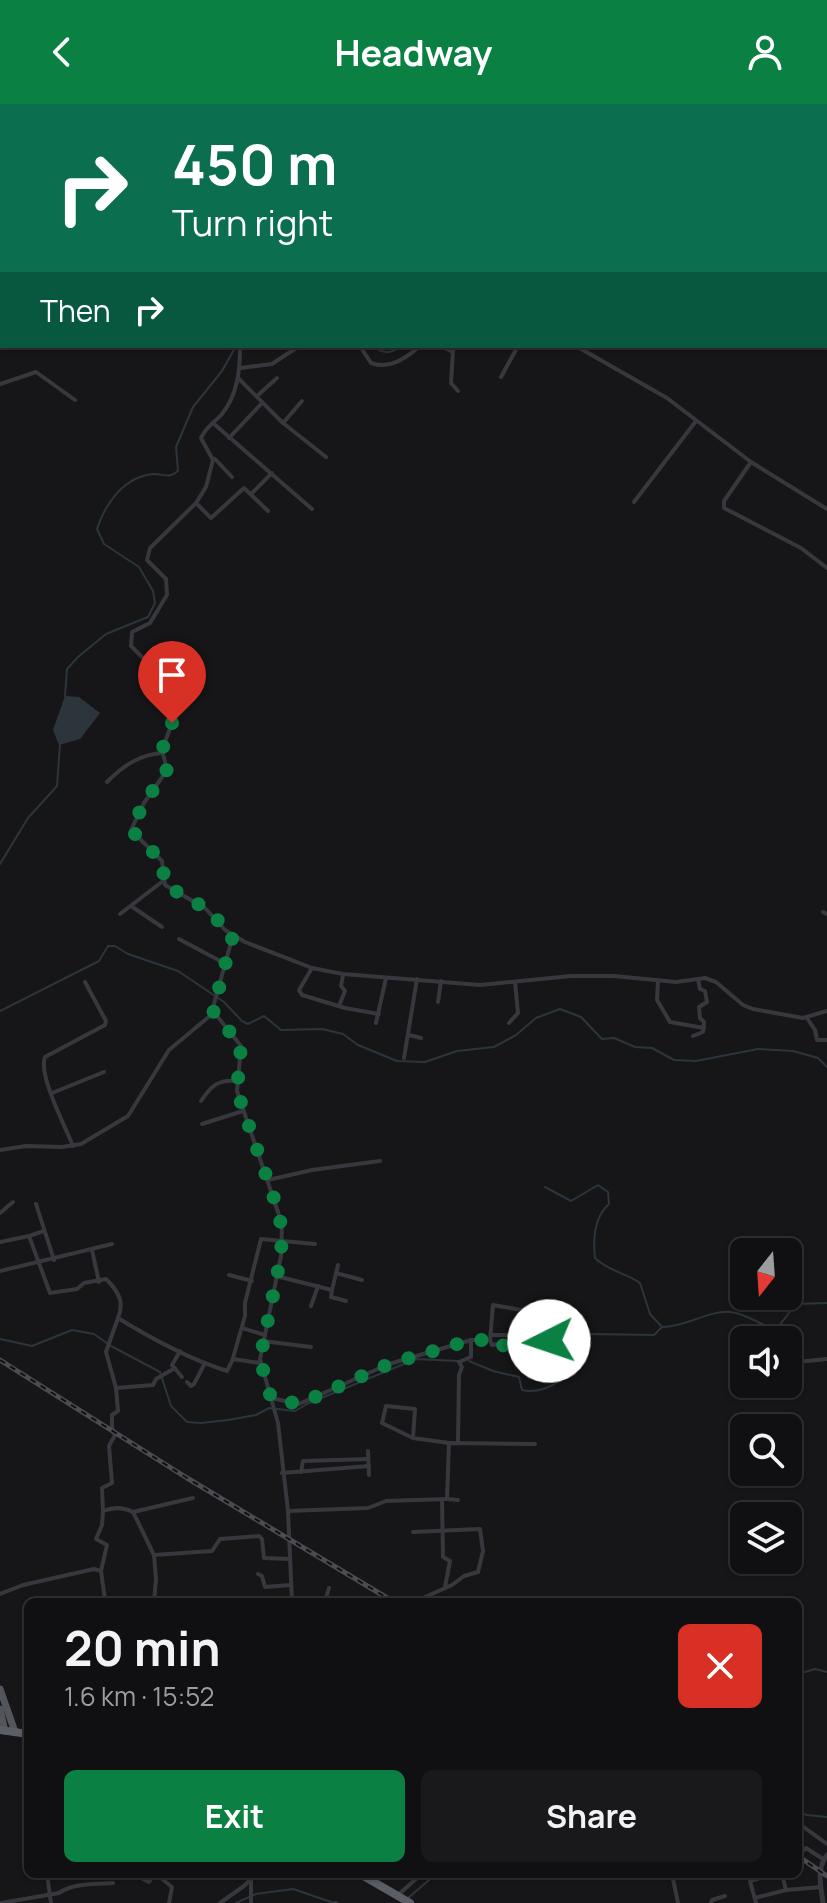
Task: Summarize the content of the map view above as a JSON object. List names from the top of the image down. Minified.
{"north":"bottom","page":{"header":"Headway","turn":["450 m","Turn right"],"then":"Then","heading":["20 min","1.6 km · 15:52"],"buttons":["Exit","Share"]}}
